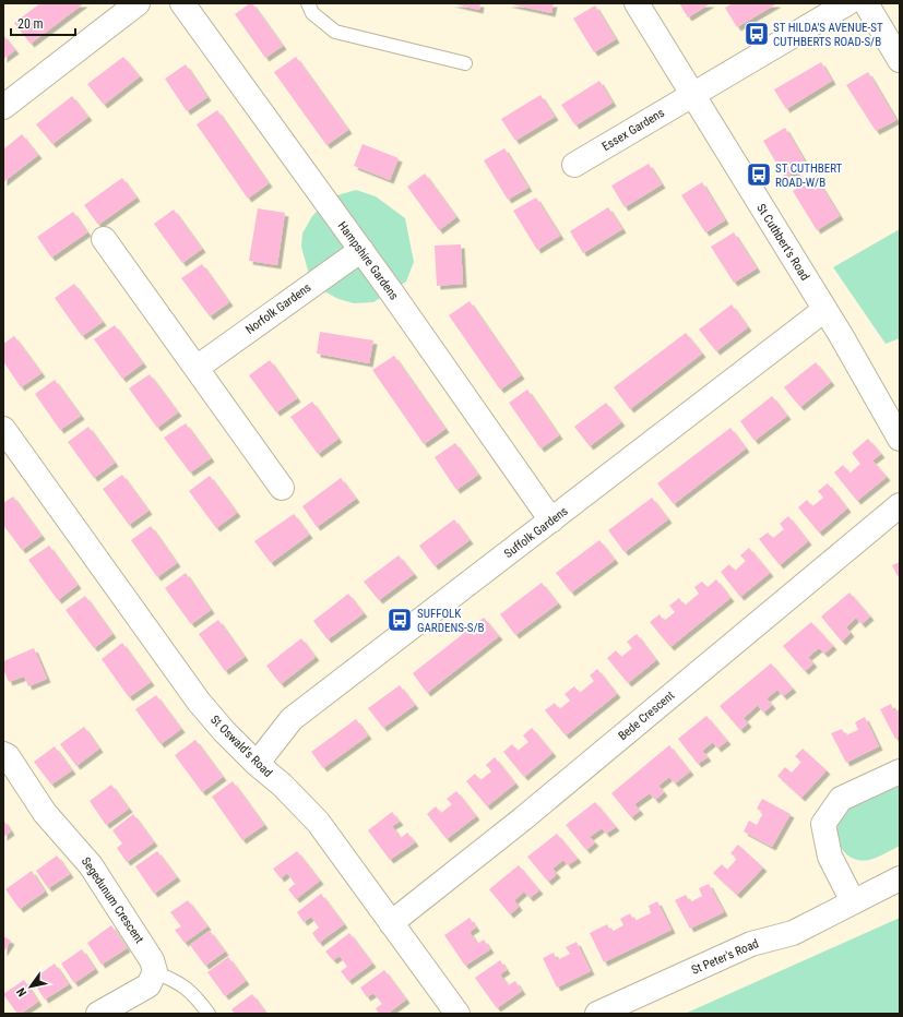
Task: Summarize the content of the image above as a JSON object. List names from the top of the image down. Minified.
{"streets":{"street":["Essex Gardens","St Cuthbert's Road","Hampshire Gardens","Norfolk Gardens","Suffolk Gardens","Bede Crescent","St Oswald's Road","Segedunum Crescent","St Peter's Road"]},"crossings":[["Essex Gardens","St Cuthbert's Road"],["St Cuthbert's Road","Suffolk Gardens"],["Hampshire Gardens","Norfolk Gardens"],["Hampshire Gardens","Suffolk Gardens"],["Suffolk Gardens","St Oswald's Road"],["Bede Crescent","St Oswald's Road"]],"places":{"bus stop":["ST HILDA'S AVENUE-ST CUTHBERTS ROAD-S/B","ST CUTHBERT ROAD-W/B","SUFFOLK GARDENS-S/B"]},"scale_bar":"20 m","north":"bottom left"}
